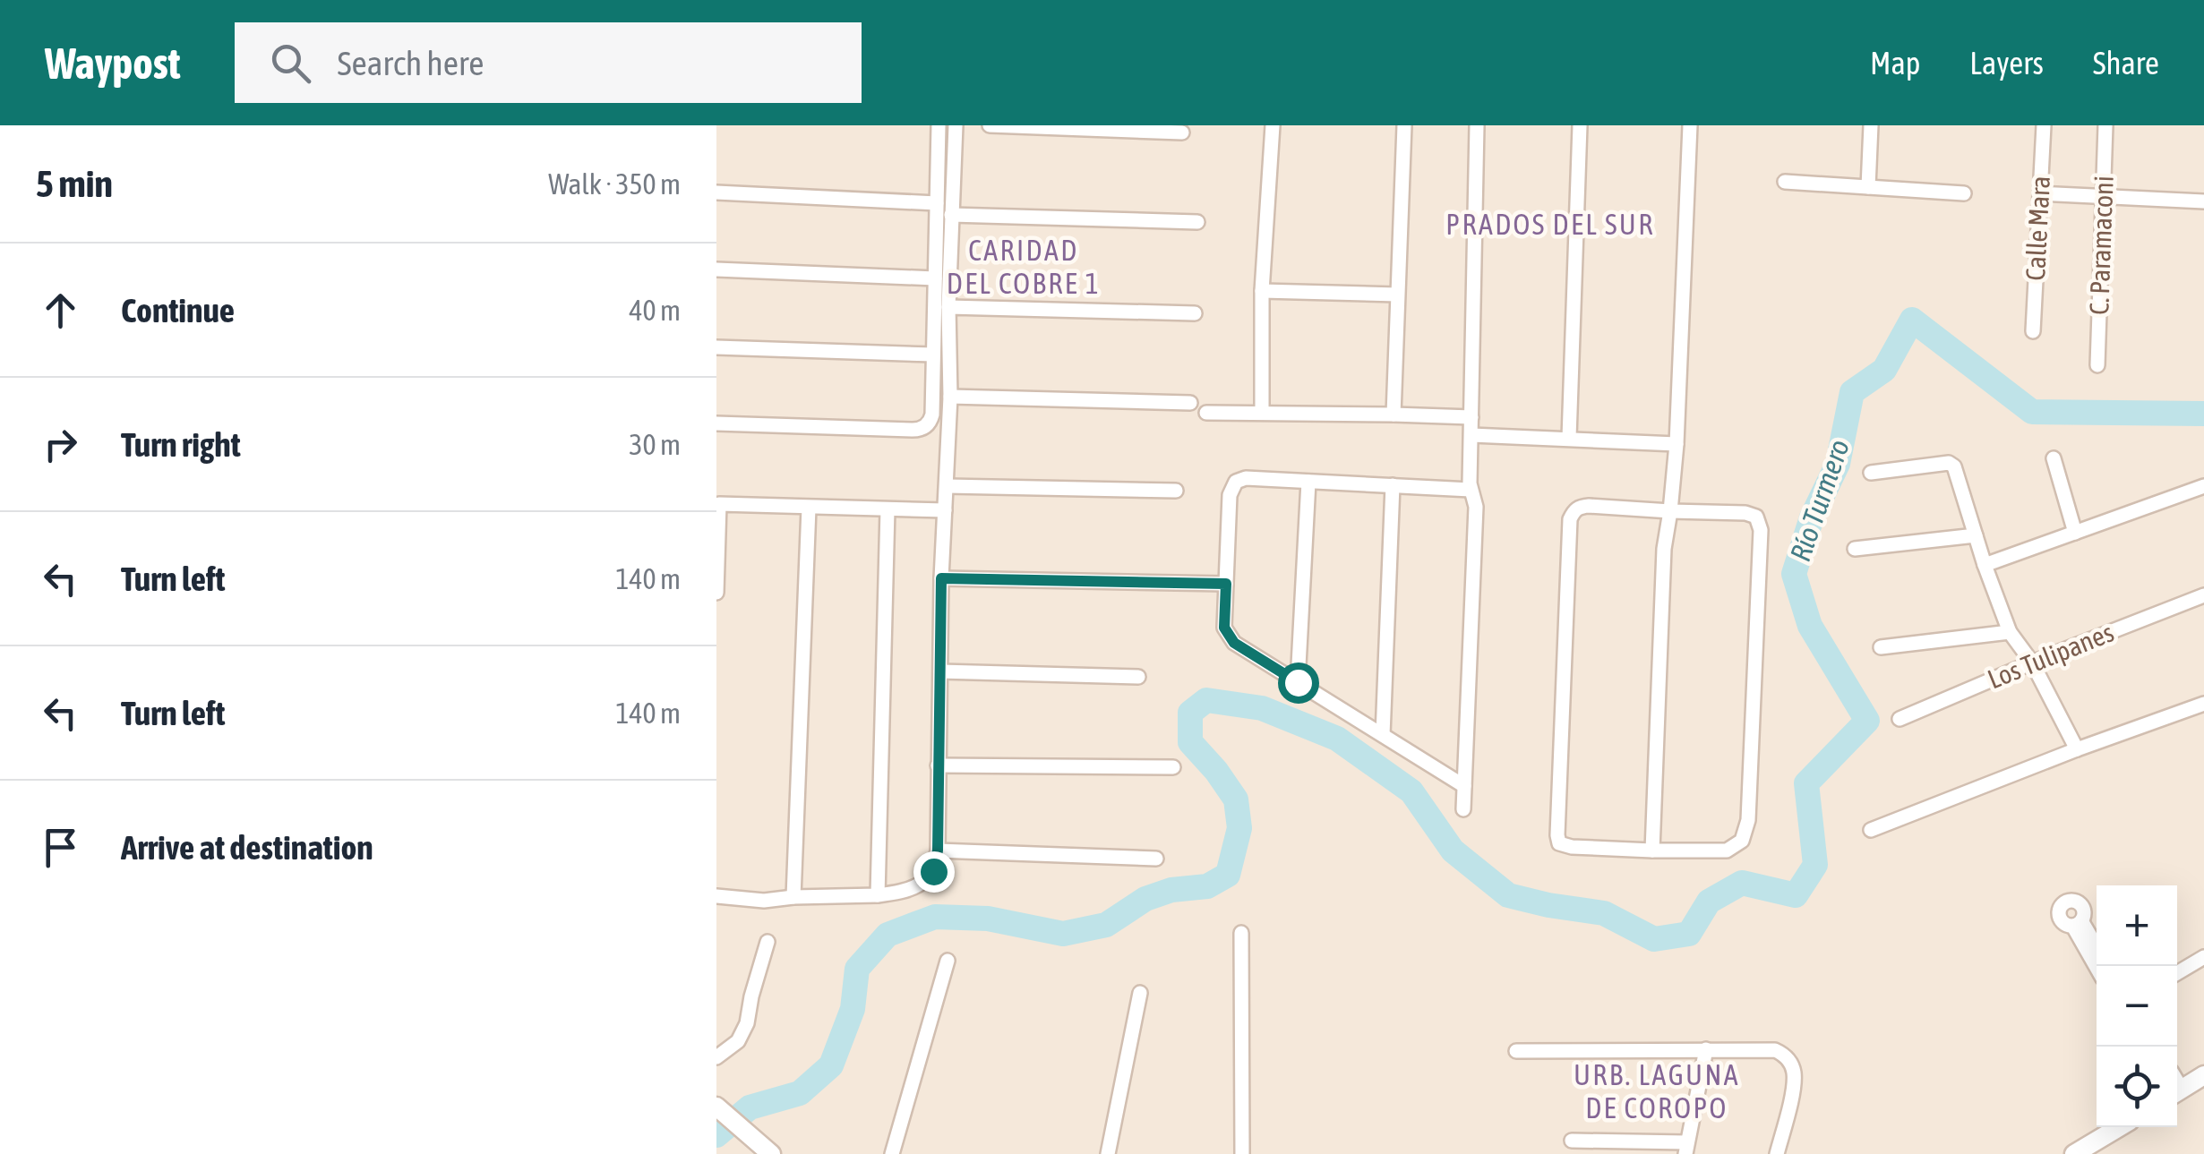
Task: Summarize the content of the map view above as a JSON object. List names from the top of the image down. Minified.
{"streets":{"street":["Calle Mara","C. Paramaconi","Los Tulipanes"]},"districts":["PRADOS DEL SUR","CARIDAD DEL COBRE 1","URB. LAGUNA DE COROPO"],"water":["Río Turmero"],"page":{"header":"Waypost","search":"Search here","nav":["Map","Layers","Share"],"heading":["5 min","Walk · 350 m"],"list":[["Continue","40 m"],["Turn right","30 m"],["Turn left","140 m"],["Turn left","140 m"],"Arrive at destination"],"map_buttons":["+","−"]}}
